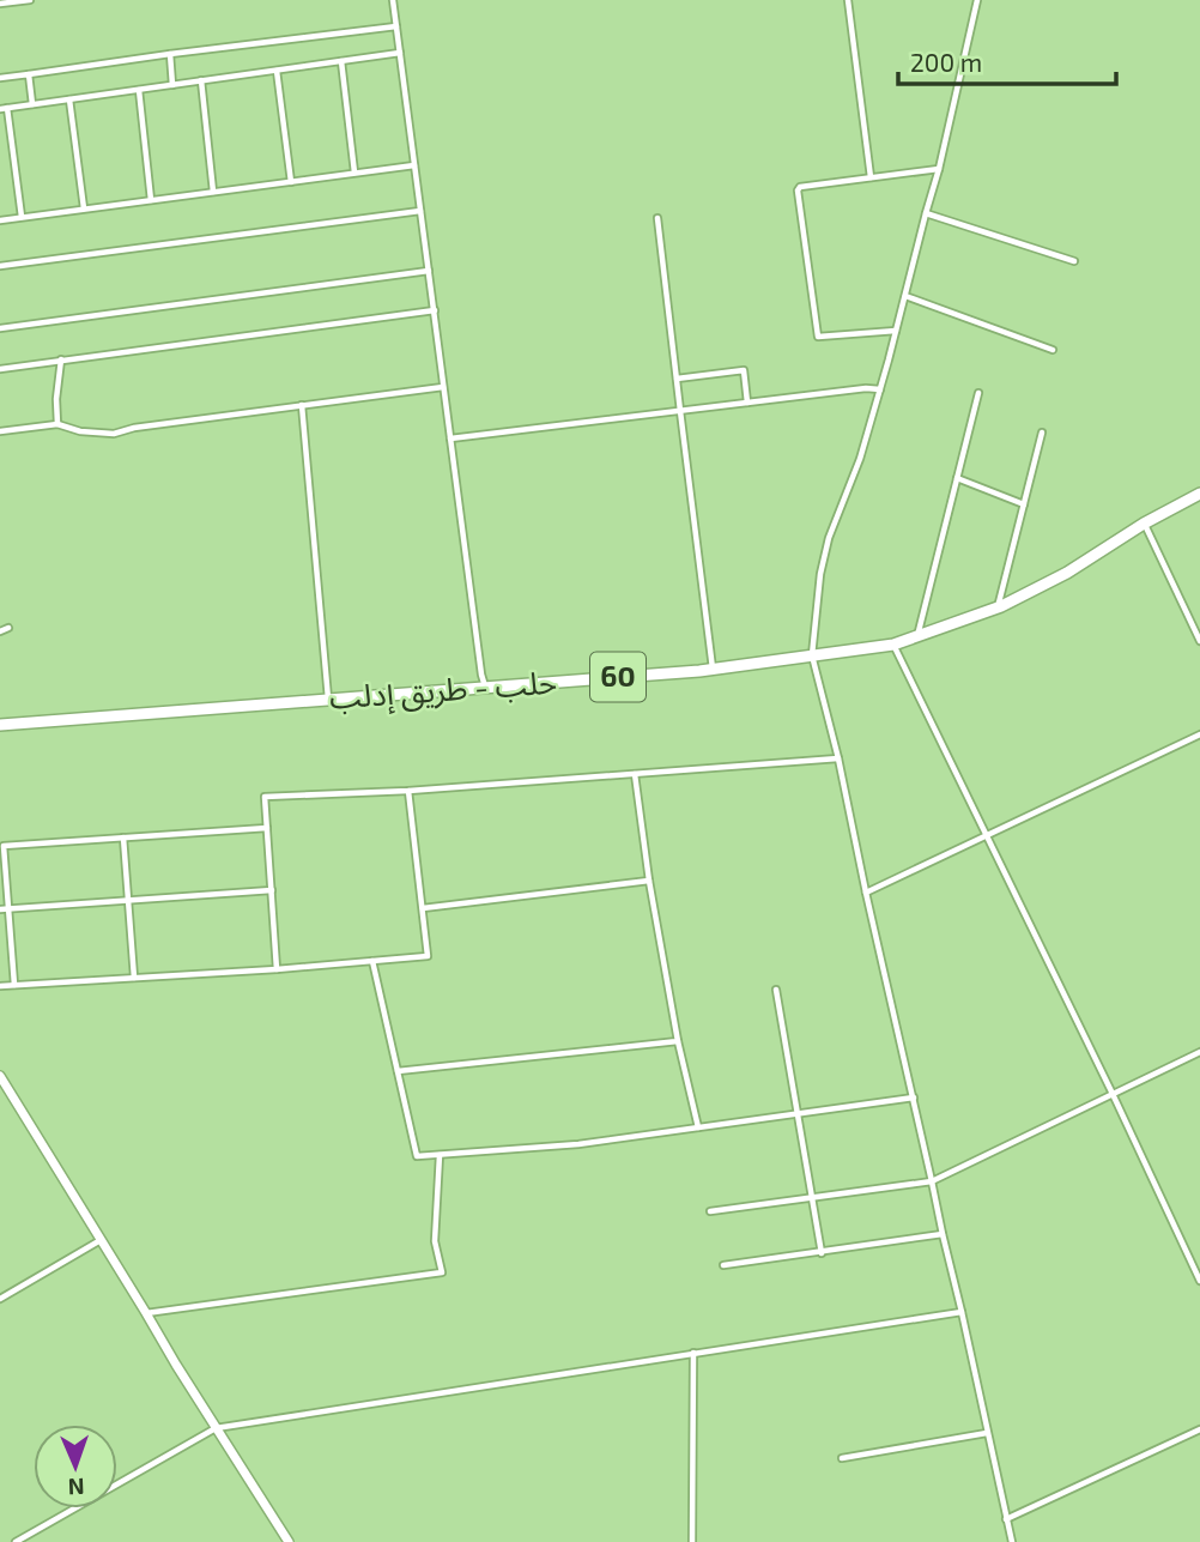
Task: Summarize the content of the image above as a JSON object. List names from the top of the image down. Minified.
{"streets":{"highway":["60","حلب - طريق إدلب"]},"scale_bar":"200 m","north":"bottom"}
